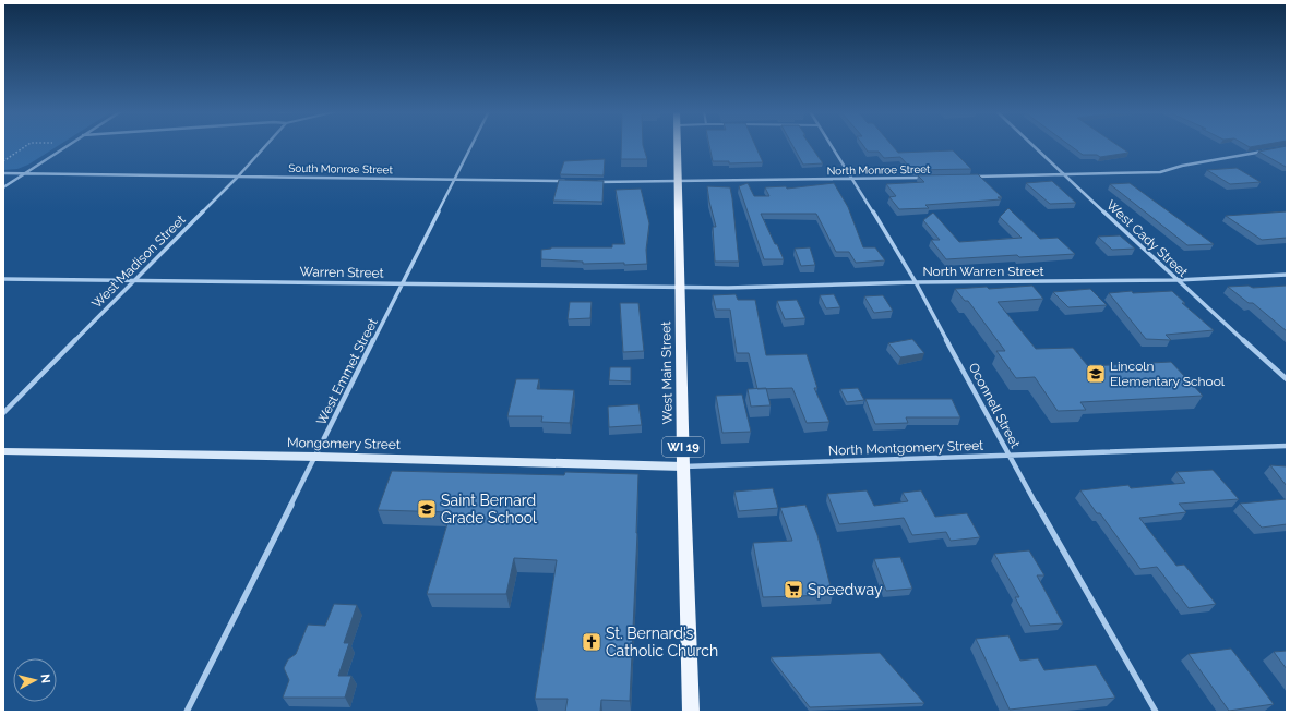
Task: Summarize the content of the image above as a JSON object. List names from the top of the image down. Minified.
{"streets":{"main road":["West Main Street","Mongomery Street","WI 19"],"street":["South Monroe Street","North Monroe Street","West Cady Street","West Madison Street","North Warren Street","Warren Street","West Emmet Street","Oconnell Street","North Montgomery Street"]},"crossings":[["South Monroe Street","West Madison Street"],["South Monroe Street","West Emmet Street"],["North Monroe Street","West Main Street"],["North Monroe Street","Oconnell Street"],["West Cady Street","North Warren Street"],["West Madison Street","Warren Street"],["North Warren Street","Warren Street"],["North Warren Street","West Main Street"],["North Warren Street","Oconnell Street"],["Warren Street","West Emmet Street"],["Warren Street","West Main Street"],["West Emmet Street","Mongomery Street"],["West Main Street","Mongomery Street"],["West Main Street","North Montgomery Street"],["Oconnell Street","North Montgomery Street"],["Mongomery Street","North Montgomery Street"]],"places":{"school or university":["Lincoln Elementary School","Saint Bernard Grade School"],"supermarket":["Speedway"],"church":["St. Bernard's Catholic Church"]},"north":"right"}
